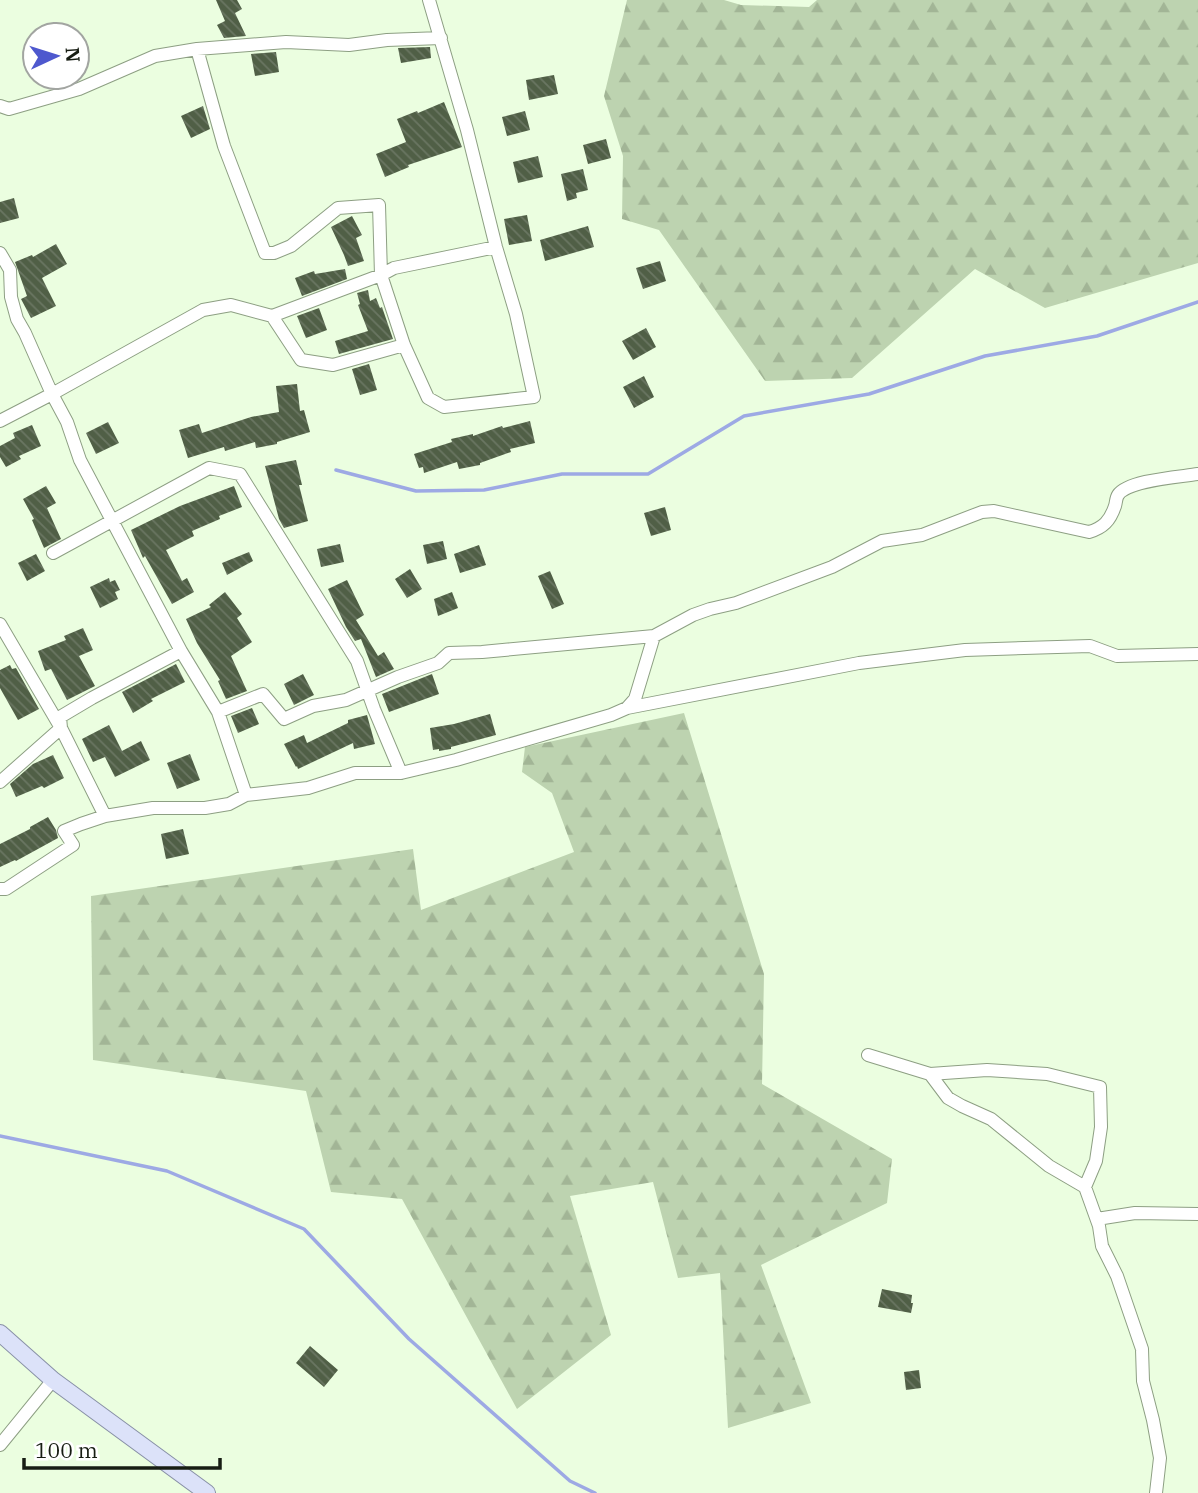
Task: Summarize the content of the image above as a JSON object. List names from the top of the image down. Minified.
{"scale_bar":"100 m","north":"right"}
